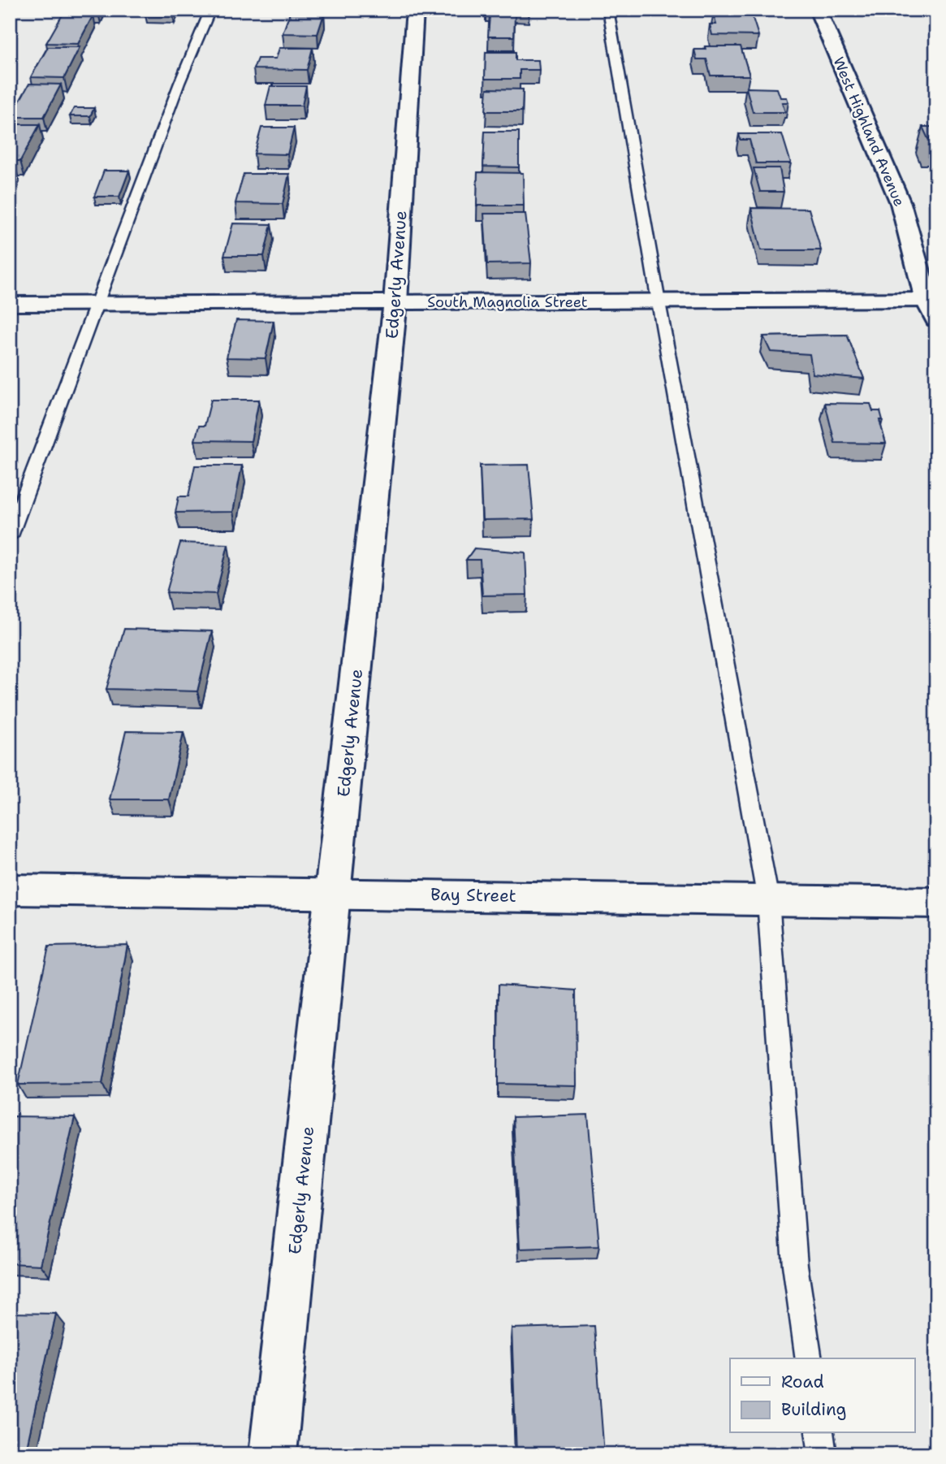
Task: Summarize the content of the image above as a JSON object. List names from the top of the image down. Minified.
{"streets":{"street":["West Highland Avenue","Edgerly Avenue","South Magnolia Street","Bay Street"]},"crossings":[["West Highland Avenue","South Magnolia Street"],["Edgerly Avenue","South Magnolia Street"],["Edgerly Avenue","Bay Street"]],"legend":["Road","Building"]}
